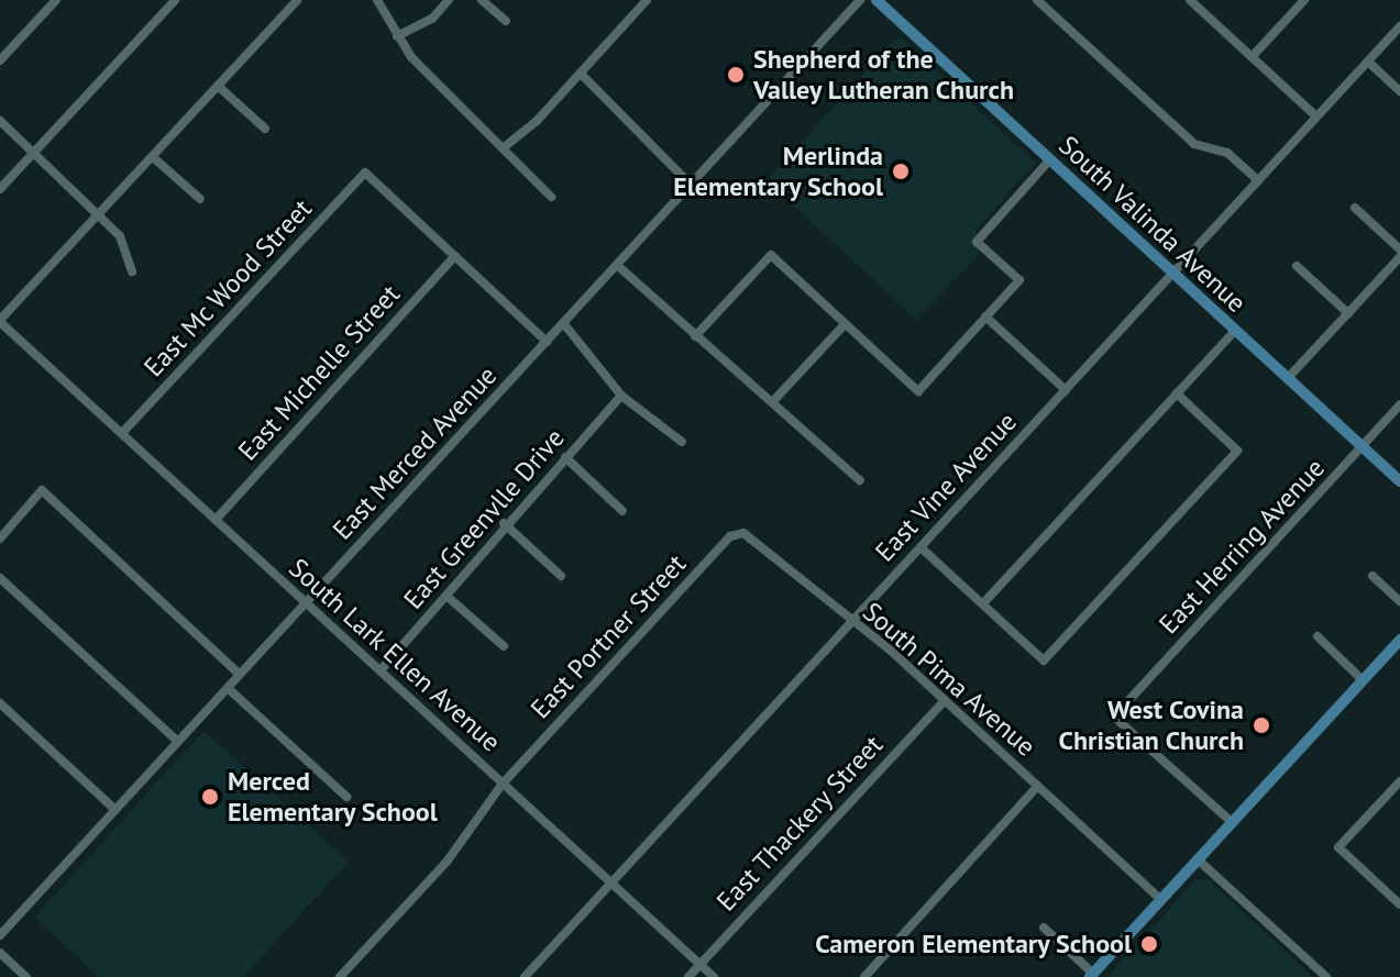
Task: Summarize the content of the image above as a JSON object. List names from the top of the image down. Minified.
{"streets":{"main road":["South Valinda Avenue"],"street":["East Mc Wood Street","East Michelle Street","East Merced Avenue","East Vine Avenue","East Greenvlle Drive","East Herring Avenue","East Portner Street","South Lark Ellen Avenue","South Pima Avenue","East Thackery Street"]},"crossings":[["South Valinda Avenue","East Vine Avenue"],["South Valinda Avenue","East Herring Avenue"],["East Mc Wood Street","East Michelle Street"],["East Mc Wood Street","South Lark Ellen Avenue"],["East Michelle Street","South Lark Ellen Avenue"],["East Merced Avenue","South Lark Ellen Avenue"],["East Vine Avenue","South Lark Ellen Avenue"],["East Vine Avenue","South Pima Avenue"],["East Greenvlle Drive","South Lark Ellen Avenue"],["East Portner Street","South Lark Ellen Avenue"],["East Portner Street","South Pima Avenue"],["South Lark Ellen Avenue","East Thackery Street"],["South Pima Avenue","East Thackery Street"]],"places":["Shepherd of the Valley Lutheran Church","Merlinda Elementary School","West Covina Christian Church","Merced Elementary School","Cameron Elementary School"]}
